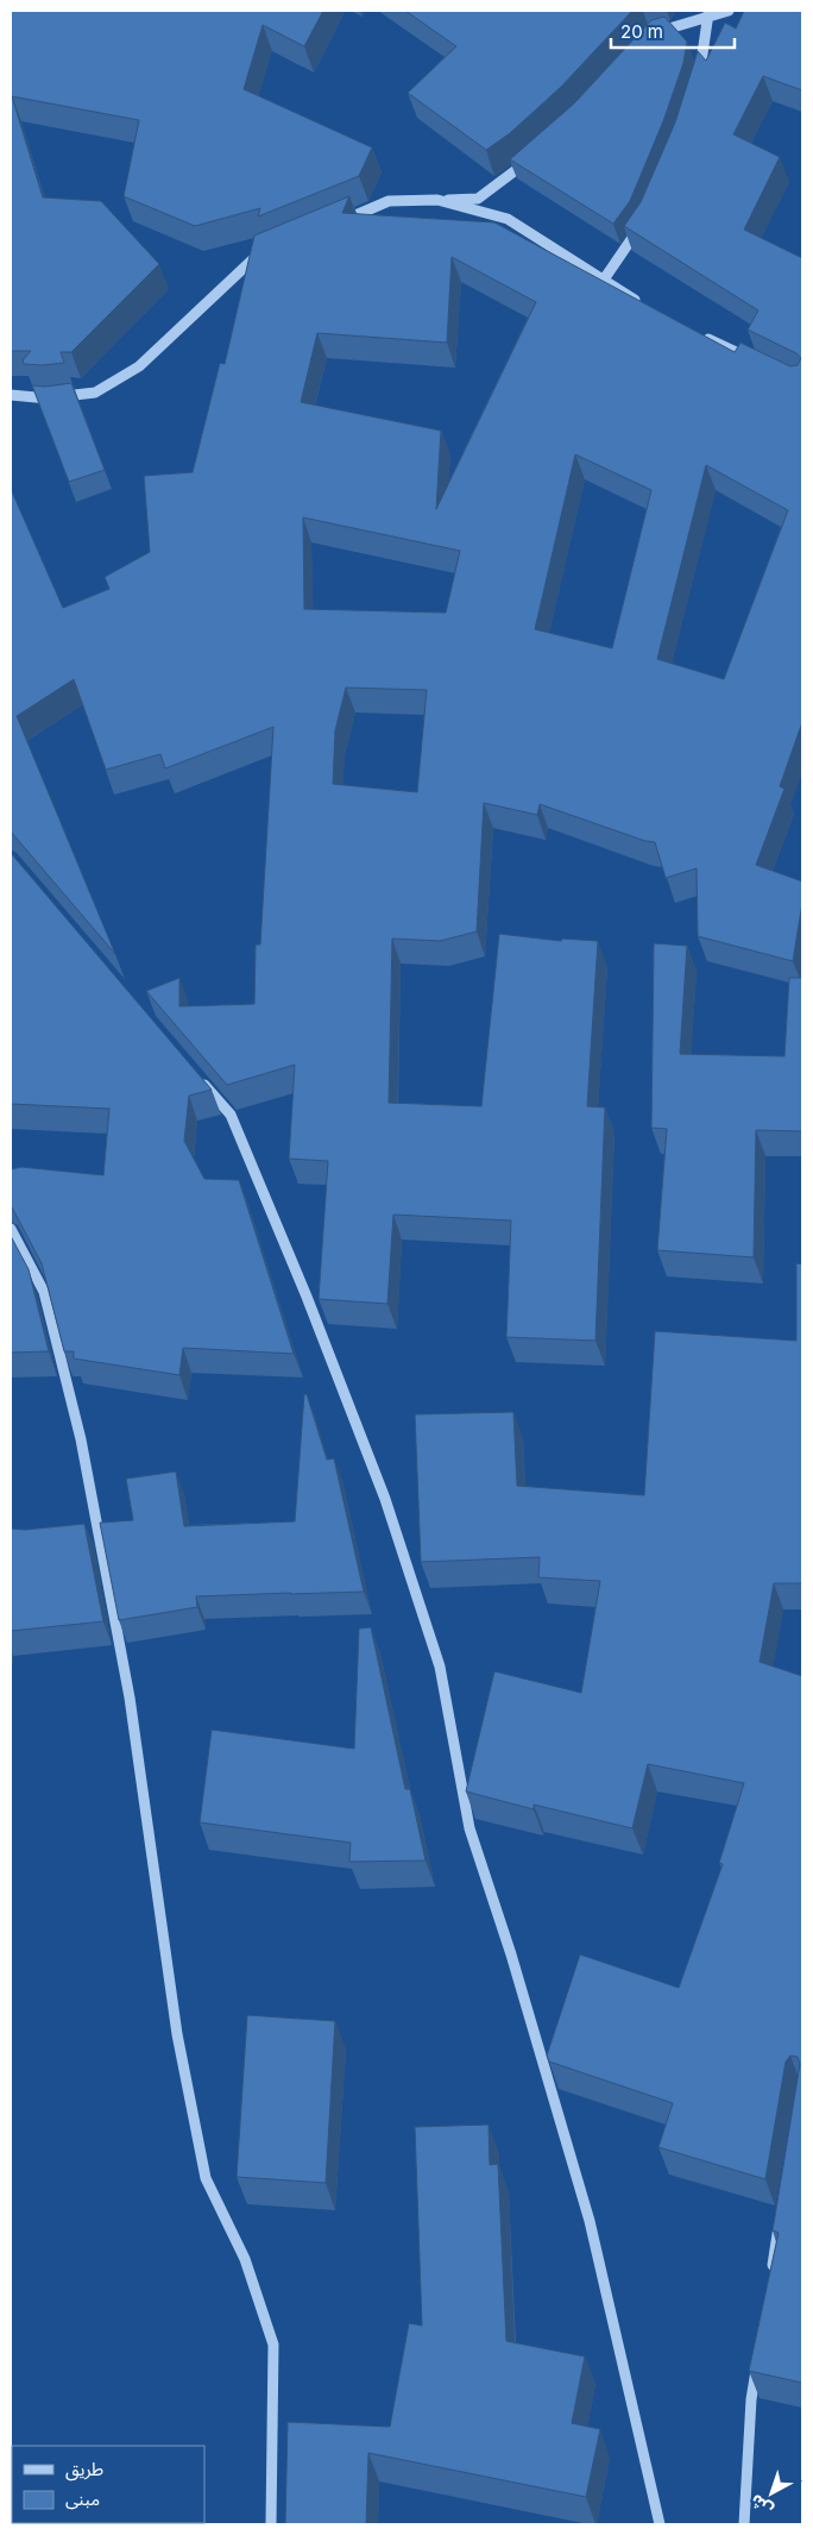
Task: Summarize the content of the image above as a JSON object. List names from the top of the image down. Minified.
{"legend":["طريق","مبنى"],"scale_bar":"20 m","north":"bottom left"}
